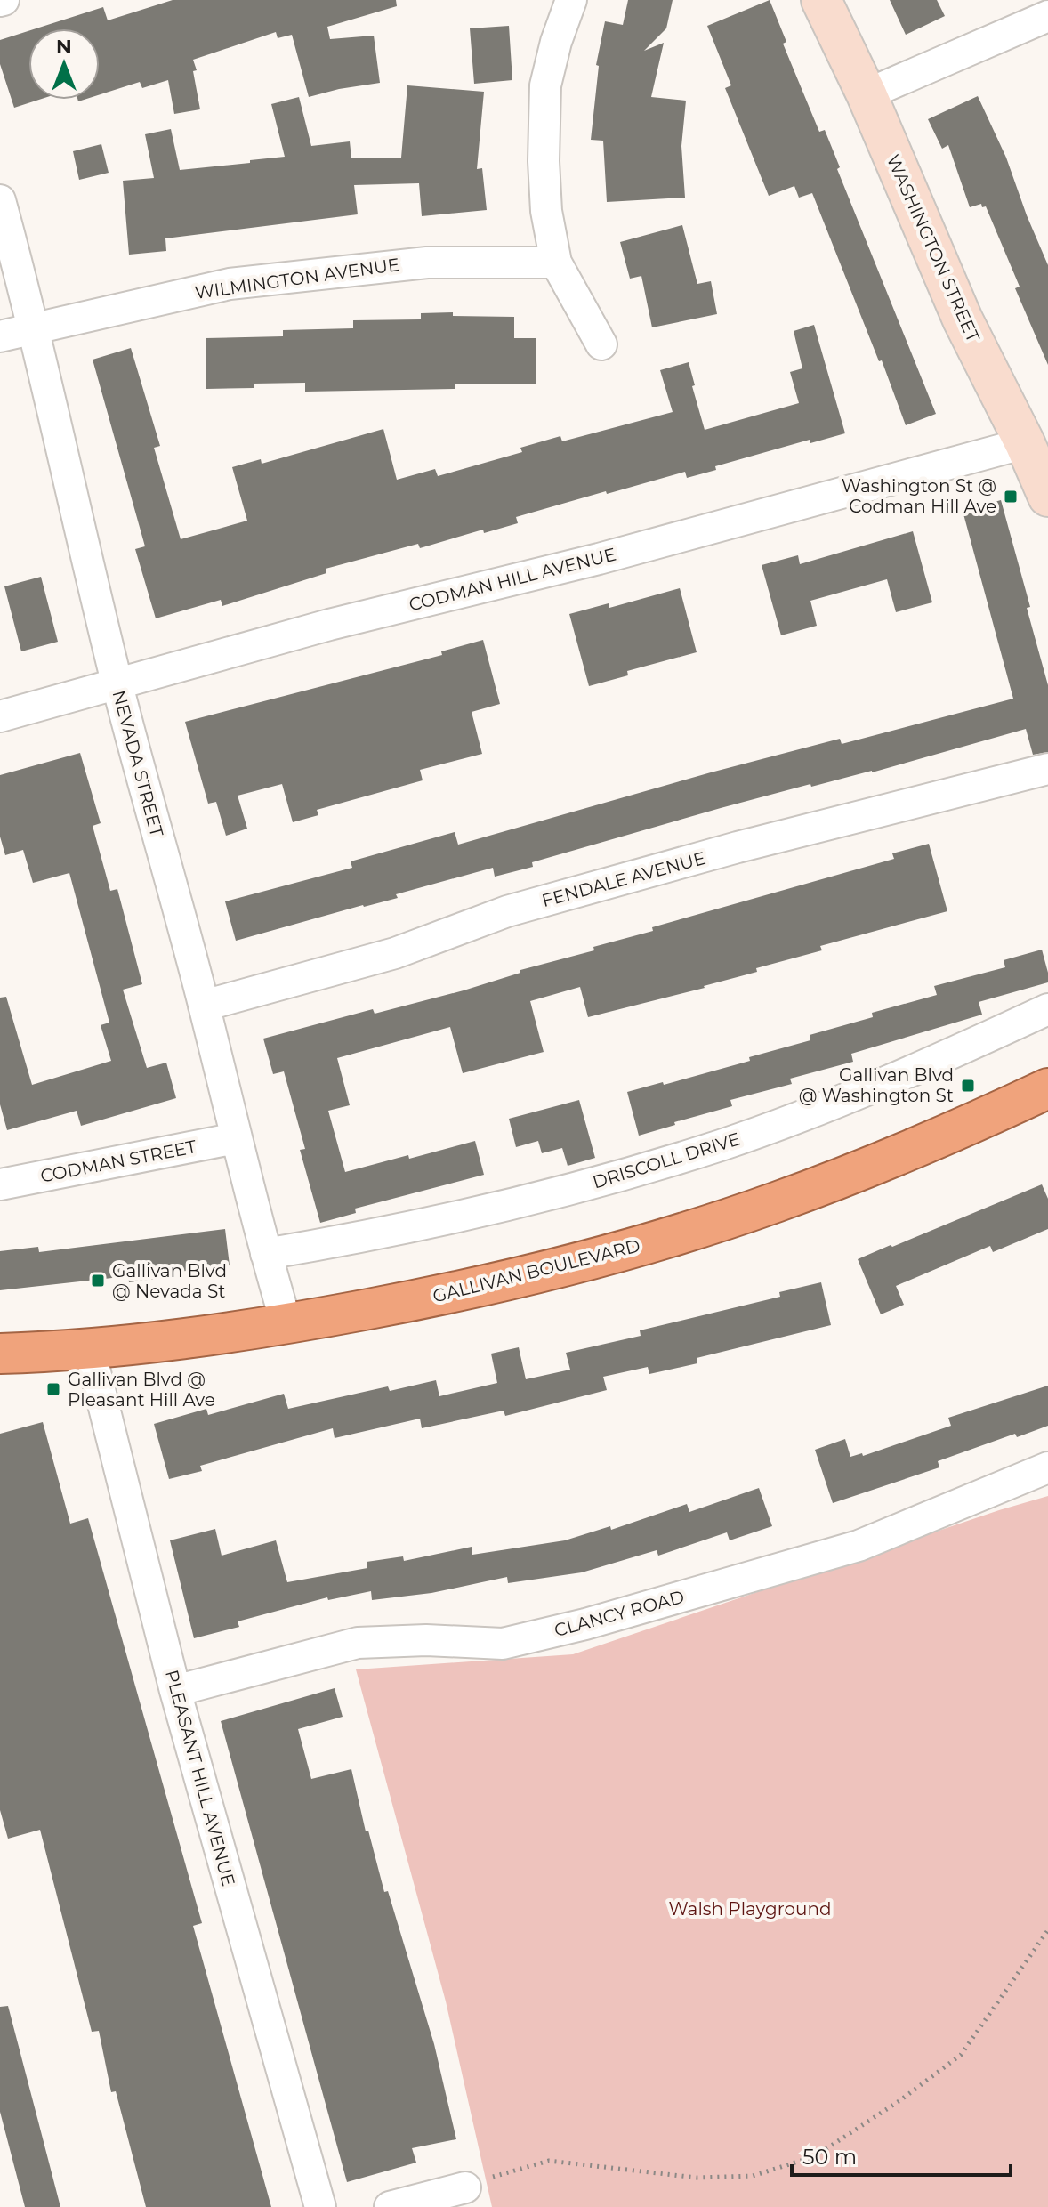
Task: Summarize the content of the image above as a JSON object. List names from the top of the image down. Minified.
{"streets":{"highway":["GALLIVAN BOULEVARD"],"main road":["WASHINGTON STREET"],"street":["WILMINGTON AVENUE","CODMAN HILL AVENUE","NEVADA STREET","FENDALE AVENUE","DRISCOLL DRIVE","CODMAN STREET","CLANCY ROAD","PLEASANT HILL AVENUE"]},"crossings":[["WASHINGTON STREET","CODMAN HILL AVENUE"],["WILMINGTON AVENUE","NEVADA STREET"],["CODMAN HILL AVENUE","NEVADA STREET"],["NEVADA STREET","FENDALE AVENUE"],["NEVADA STREET","DRISCOLL DRIVE"],["NEVADA STREET","CODMAN STREET"],["NEVADA STREET","GALLIVAN BOULEVARD"],["GALLIVAN BOULEVARD","PLEASANT HILL AVENUE"],["CLANCY ROAD","PLEASANT HILL AVENUE"]],"parks":["Walsh Playground"],"places":{"transit":["Washington St @ Codman Hill Ave","Gallivan Blvd @ Washington St","Gallivan Blvd @ Nevada St","Gallivan Blvd @ Pleasant Hill Ave"]},"scale_bar":"50 m","north":"top"}
